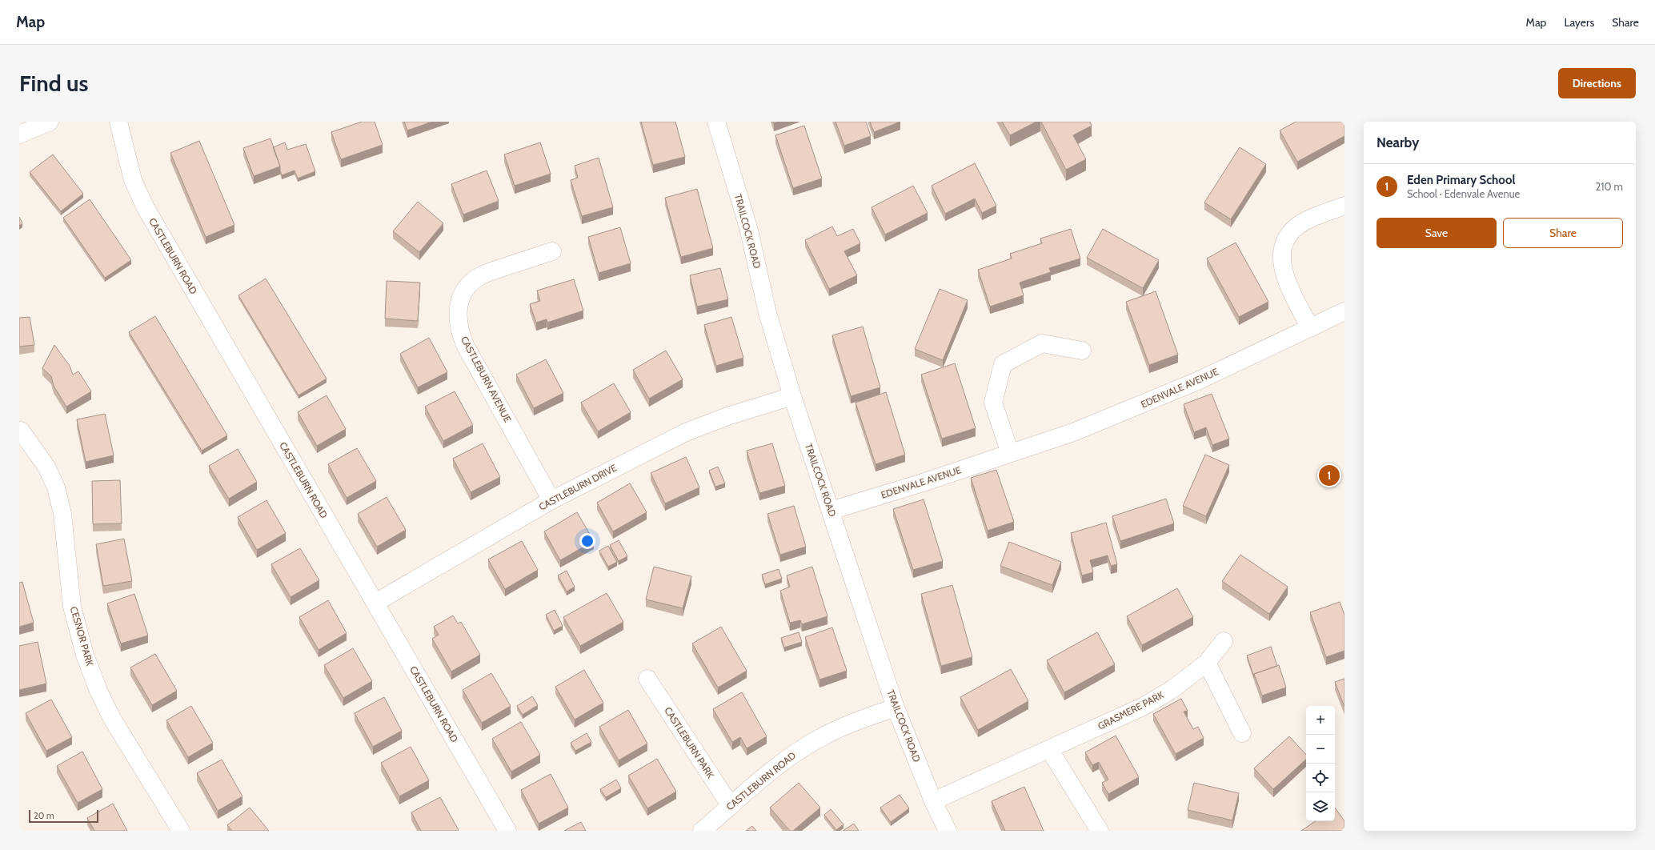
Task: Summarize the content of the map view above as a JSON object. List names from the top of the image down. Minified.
{"streets":{"street":["TRAILCOCK ROAD","CASTLEBURN ROAD","CASTLEBURN AVENUE","EDENVALE AVENUE","CASTLEBURN DRIVE","CESNOR PARK","GRASMERE PARK","CASTLEBURN PARK"]},"crossings":[["TRAILCOCK ROAD","CASTLEBURN ROAD"],["TRAILCOCK ROAD","EDENVALE AVENUE"],["TRAILCOCK ROAD","CASTLEBURN DRIVE"],["TRAILCOCK ROAD","GRASMERE PARK"],["CASTLEBURN ROAD","CASTLEBURN DRIVE"],["CASTLEBURN ROAD","CASTLEBURN PARK"],["CASTLEBURN AVENUE","CASTLEBURN DRIVE"]],"scale_bar":"20 m","page":{"header":"Map","nav":["Map","Layers","Share"],"buttons":["Directions",["Save","Share"]],"title":"Find us","heading":"Nearby","list":[{"mark":"1","name":"Eden Primary School","note":"School · Edenvale Avenue","value":"210 m"}],"pins":"1","map_buttons":["+","−"],"scale":"20 m"}}
